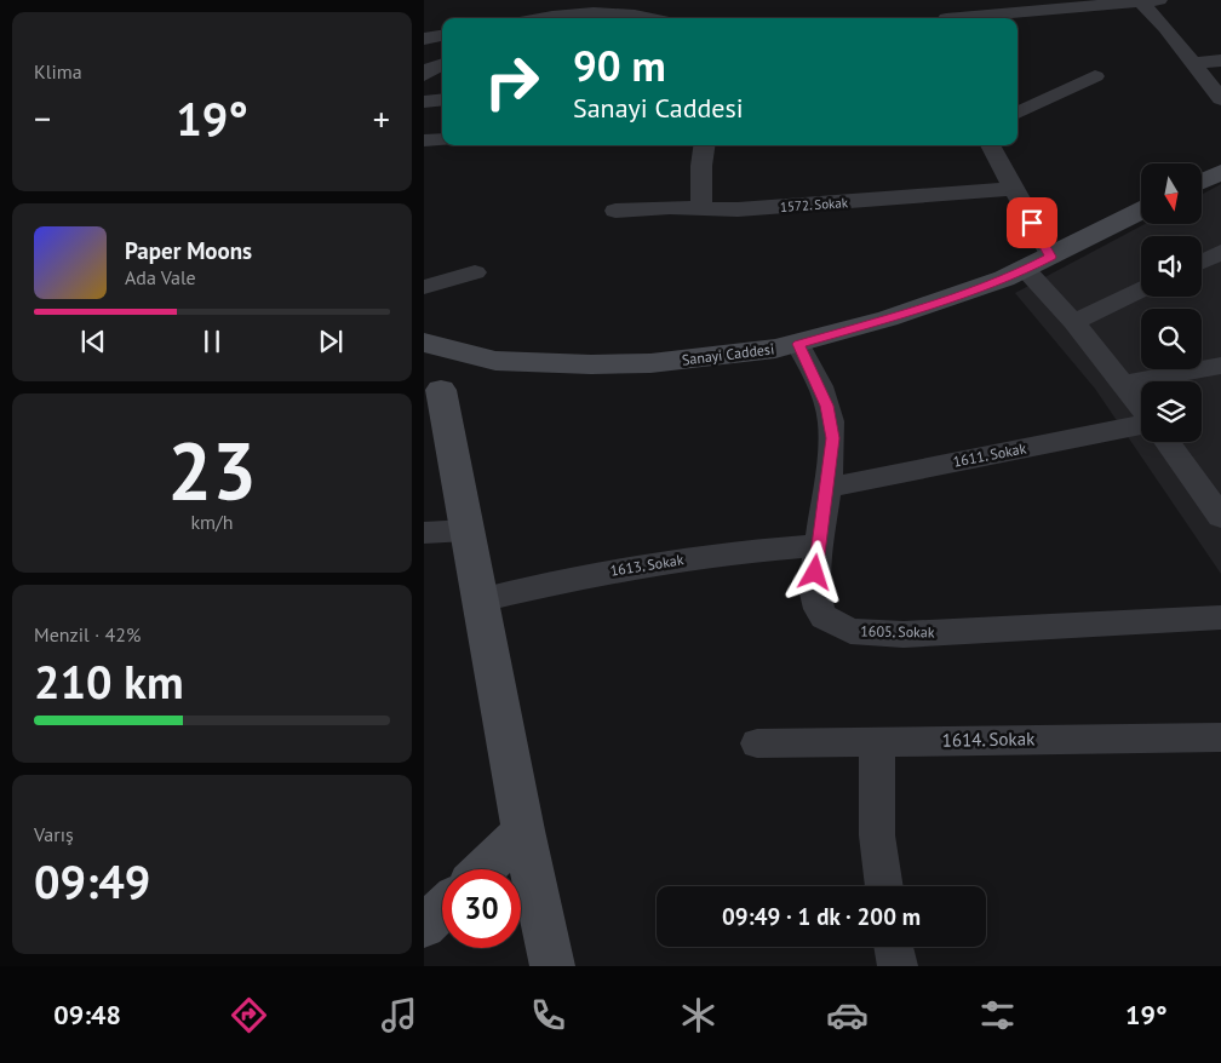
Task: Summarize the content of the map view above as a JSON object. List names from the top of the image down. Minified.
{"streets":{"street":["1572. Sokak","Sanayi Caddesi","1611. Sokak","1613. Sokak","1605. Sokak","1614. Sokak"]},"crossings":[["Sanayi Caddesi","1605. Sokak"],["1611. Sokak","1605. Sokak"],["1613. Sokak","1605. Sokak"]],"north":"bottom","page":{"tile":["Klima",["23","km/h"],["Menzil · 42%","210 km"],["Varış","09:49"]],"turn":["90 m","Sanayi Caddesi"],"heat":["−","19°","+"],"song":["Paper Moons","Ada Vale"],"limit":"30","trip":"09:49 · 1 dk · 200 m","tabs":["09:48","19°"]}}
